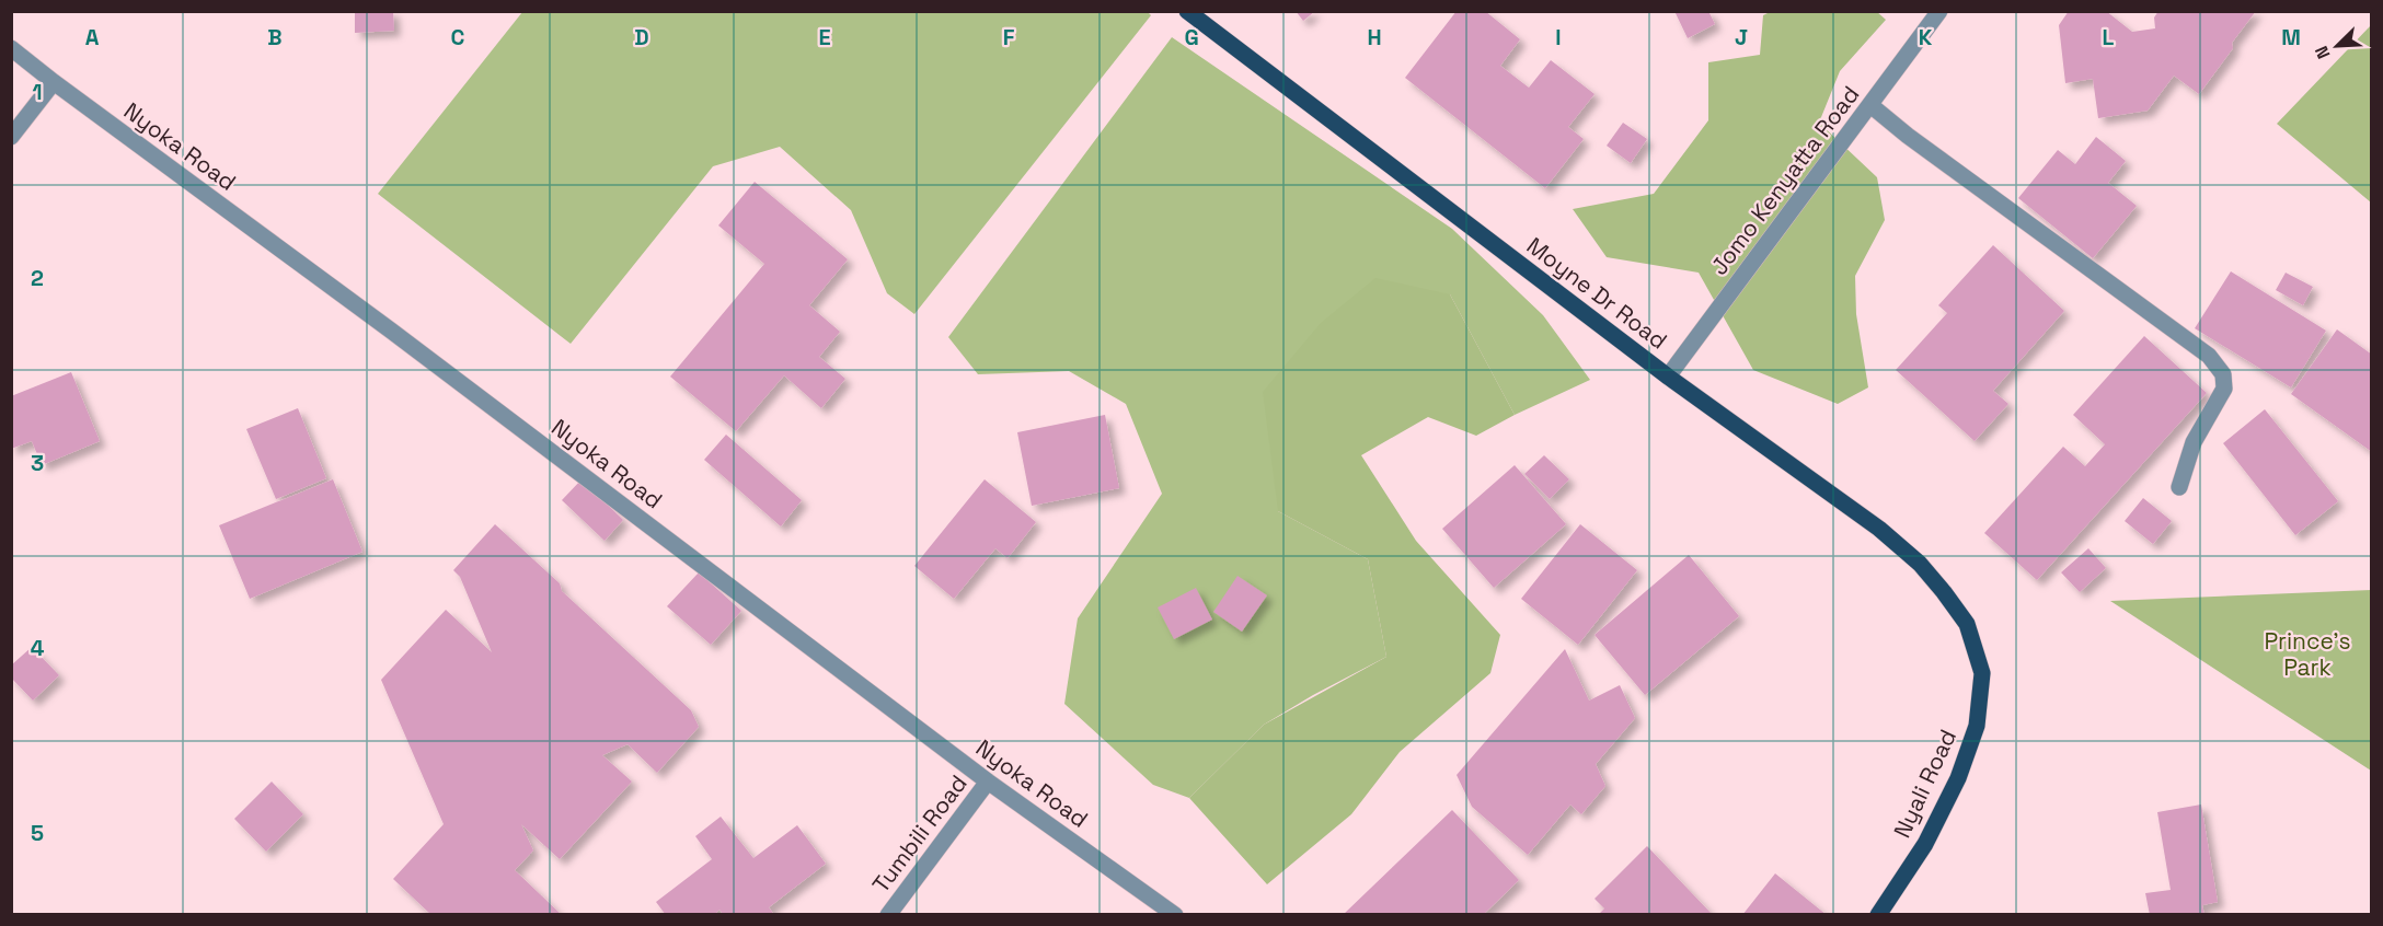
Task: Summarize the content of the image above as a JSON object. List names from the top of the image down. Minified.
{"streets":{"main road":["Moyne Dr Road","Nyali Road"],"street":["Nyoka Road","Jomo Kenyatta Road","Tumbili Road"]},"crossings":[["Nyoka Road","Tumbili Road"],["Jomo Kenyatta Road","Moyne Dr Road"],["Moyne Dr Road","Nyali Road"]],"parks":["Prince's Park"],"north":"bottom left","grid":{"columns":["A","B","C","D","E","F","G","H","I","J","K","L","M"],"rows":["1","2","3","4","5"]}}
